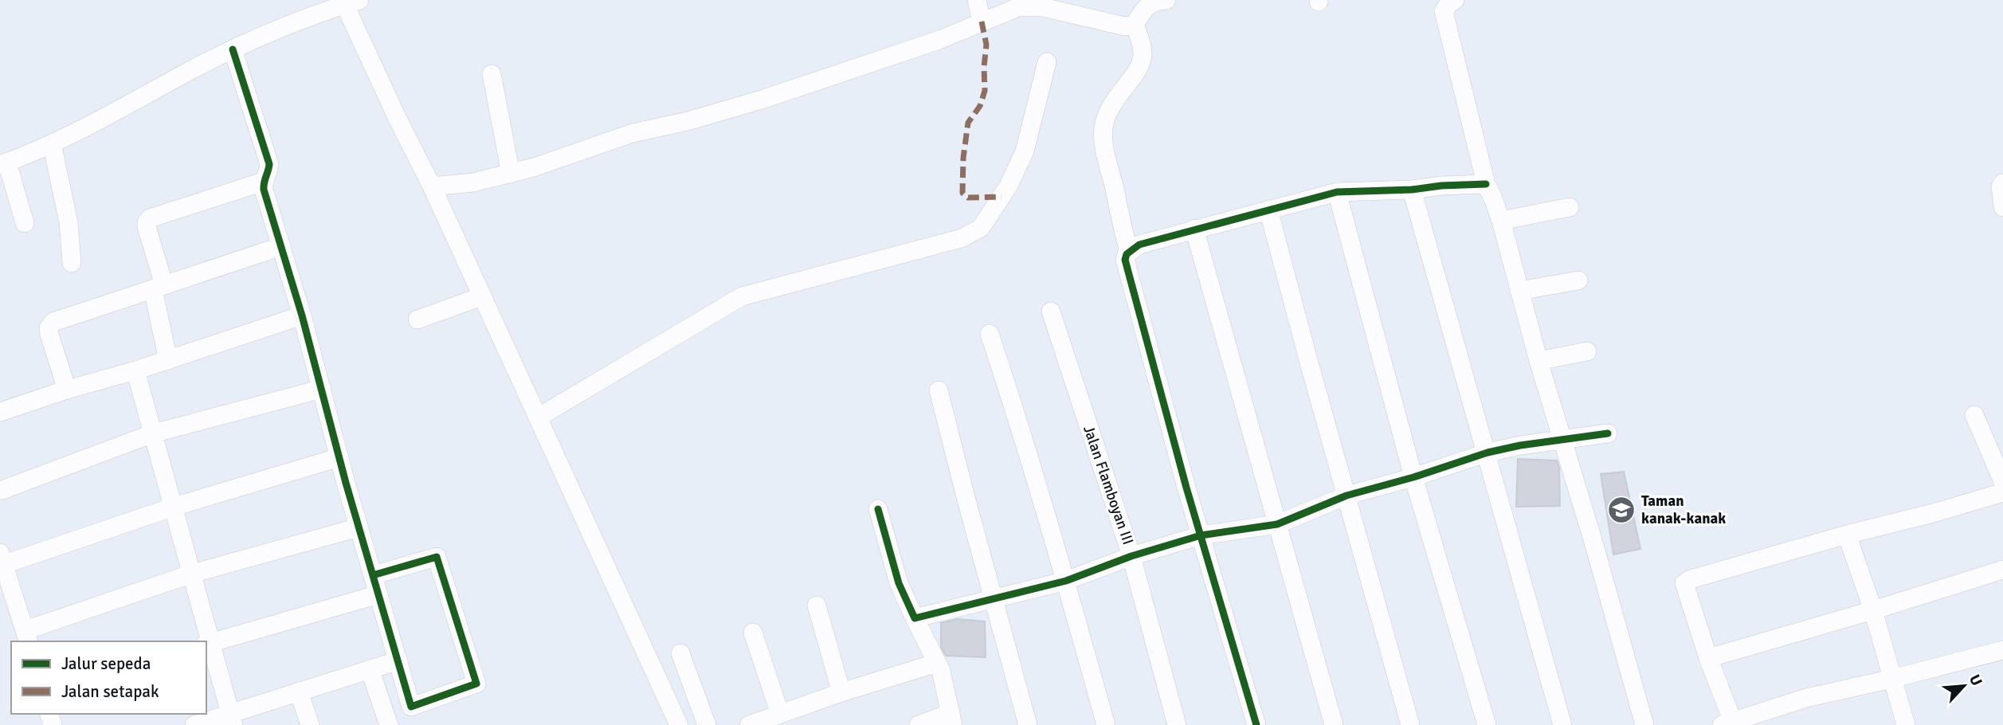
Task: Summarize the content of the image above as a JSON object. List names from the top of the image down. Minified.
{"streets":{"street":["Jalan Flamboyan III"]},"places":{"school or university":["Taman kanak-kanak"]},"legend":["Jalur sepeda","Jalan setapak"],"north":"top right"}
